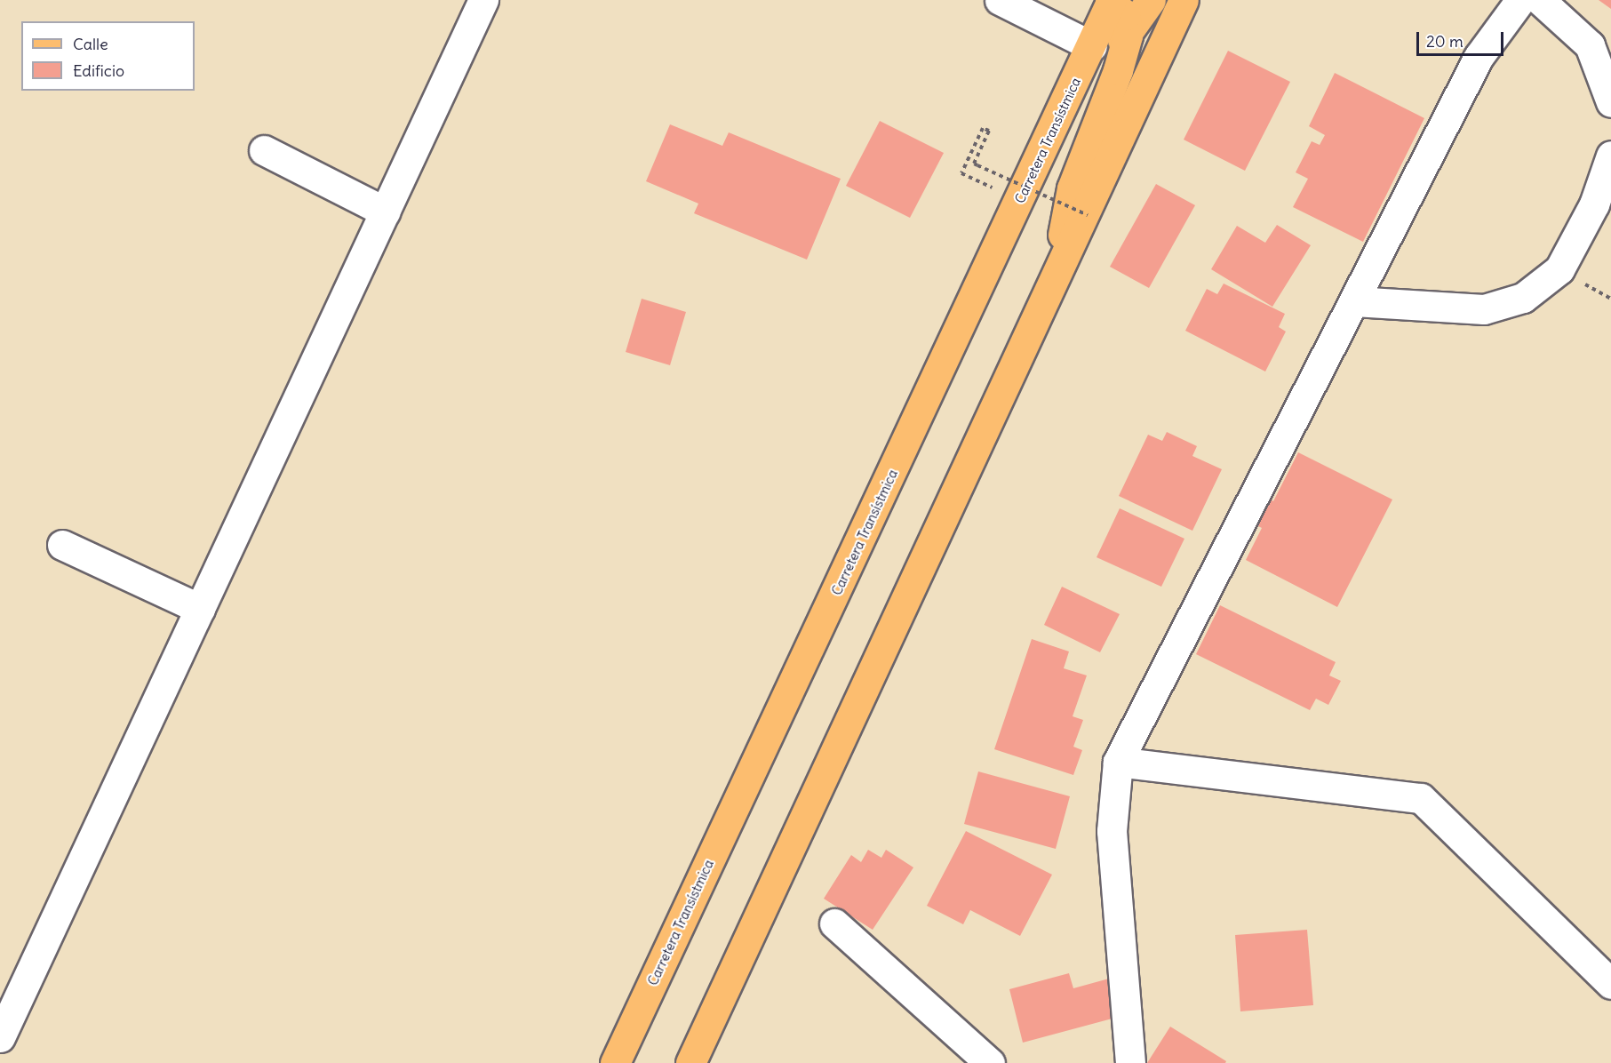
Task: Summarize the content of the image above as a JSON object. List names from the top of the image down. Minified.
{"streets":{"main road":["Carretera Transístmica"]},"legend":["Calle","Edificio"],"scale_bar":"20 m"}
